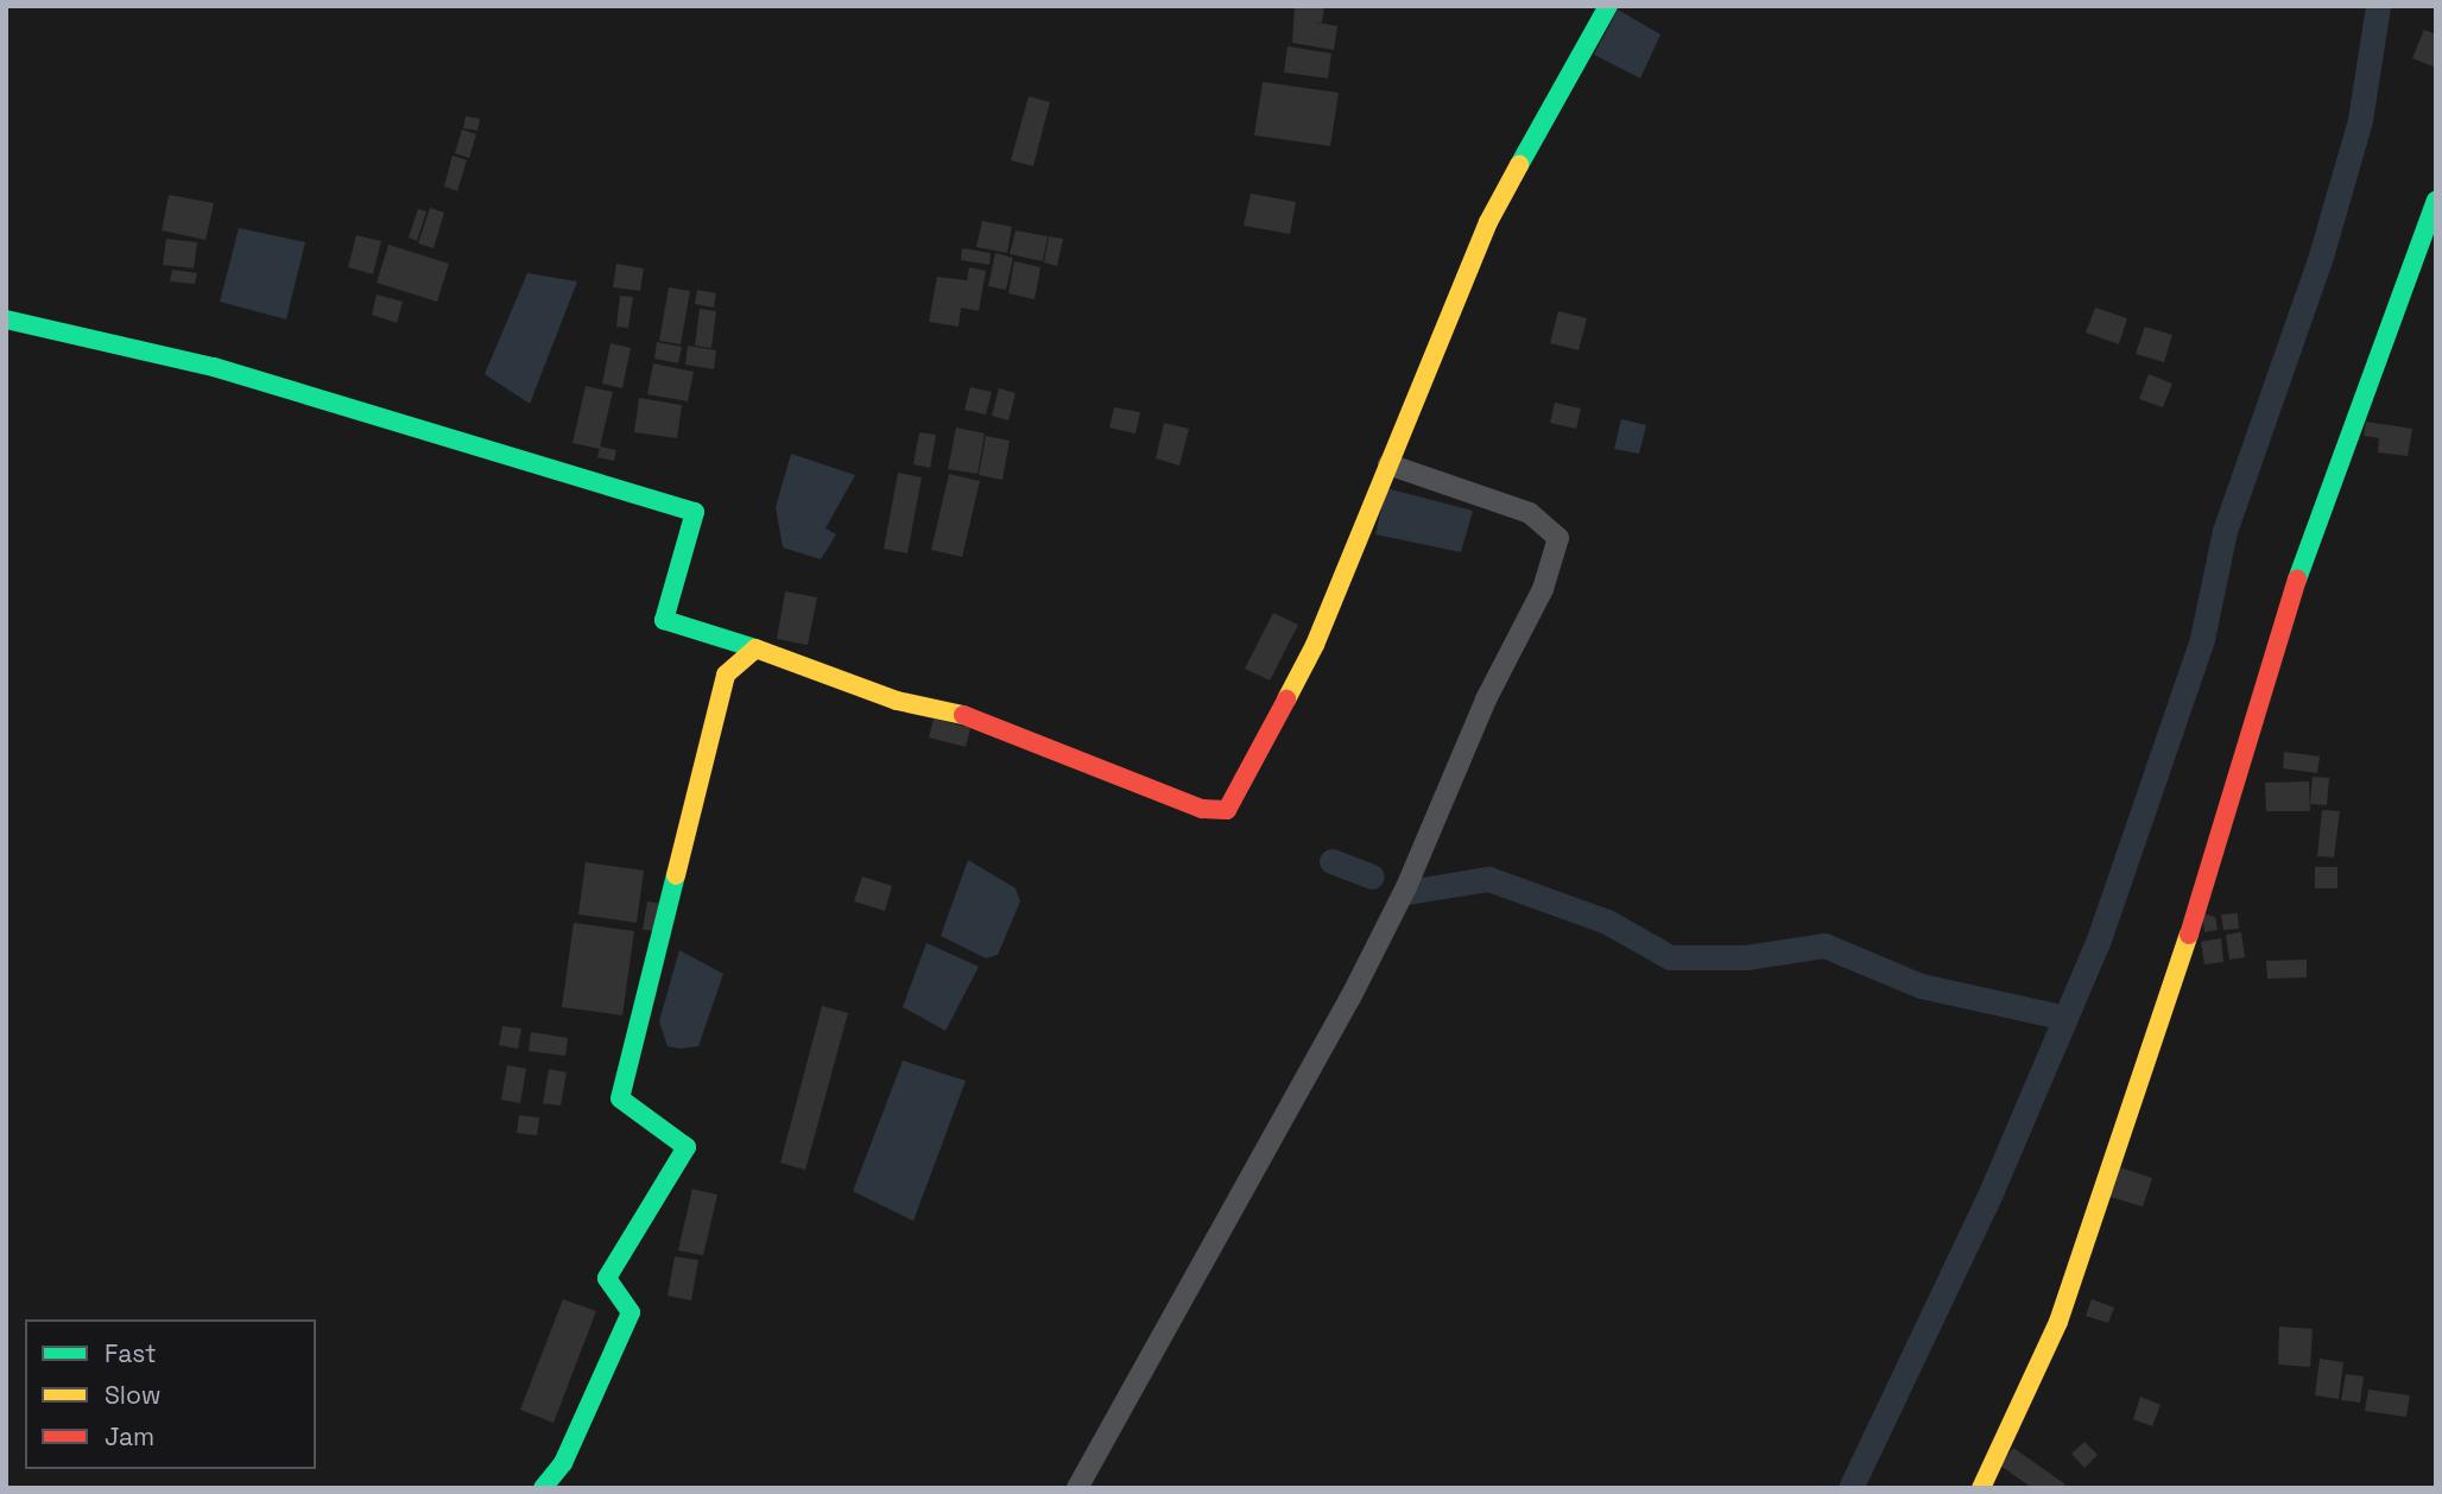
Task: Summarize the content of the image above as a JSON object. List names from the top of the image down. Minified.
{"legend":["Fast","Slow","Jam"]}
